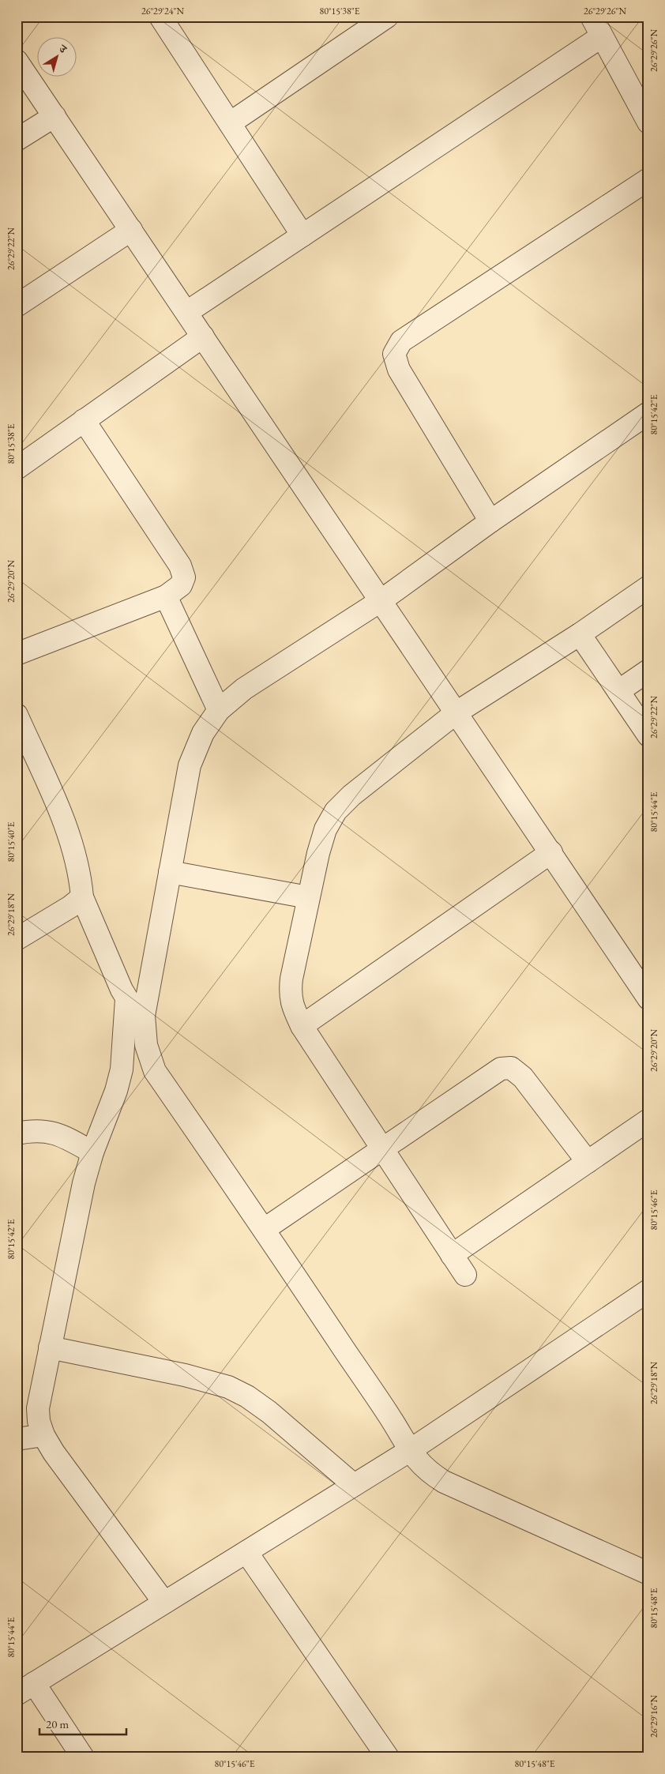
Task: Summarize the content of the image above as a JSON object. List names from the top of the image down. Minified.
{"scale_bar":"20 m","north":"top right","coordinates":["26°29'24\"N","80°15'38\"E","26°29'26\"N","26°29'22\"N","80°15'42\"E","26°29'20\"N","80°15'44\"E","80°15'40\"E","26°29'18\"N","80°15'46\"E","80°15'48\"E","26°29'16\"N"]}
